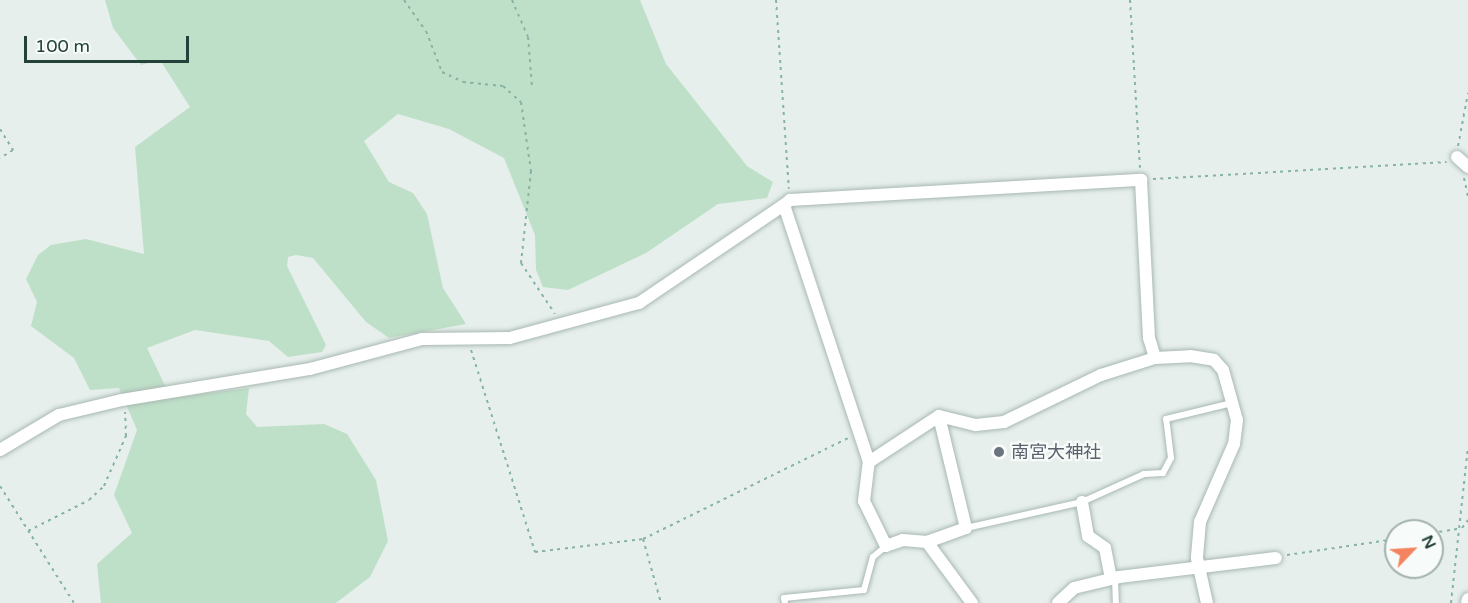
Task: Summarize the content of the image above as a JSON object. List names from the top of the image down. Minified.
{"places":["南宮大神社"],"scale_bar":"100 m","north":"top right"}
